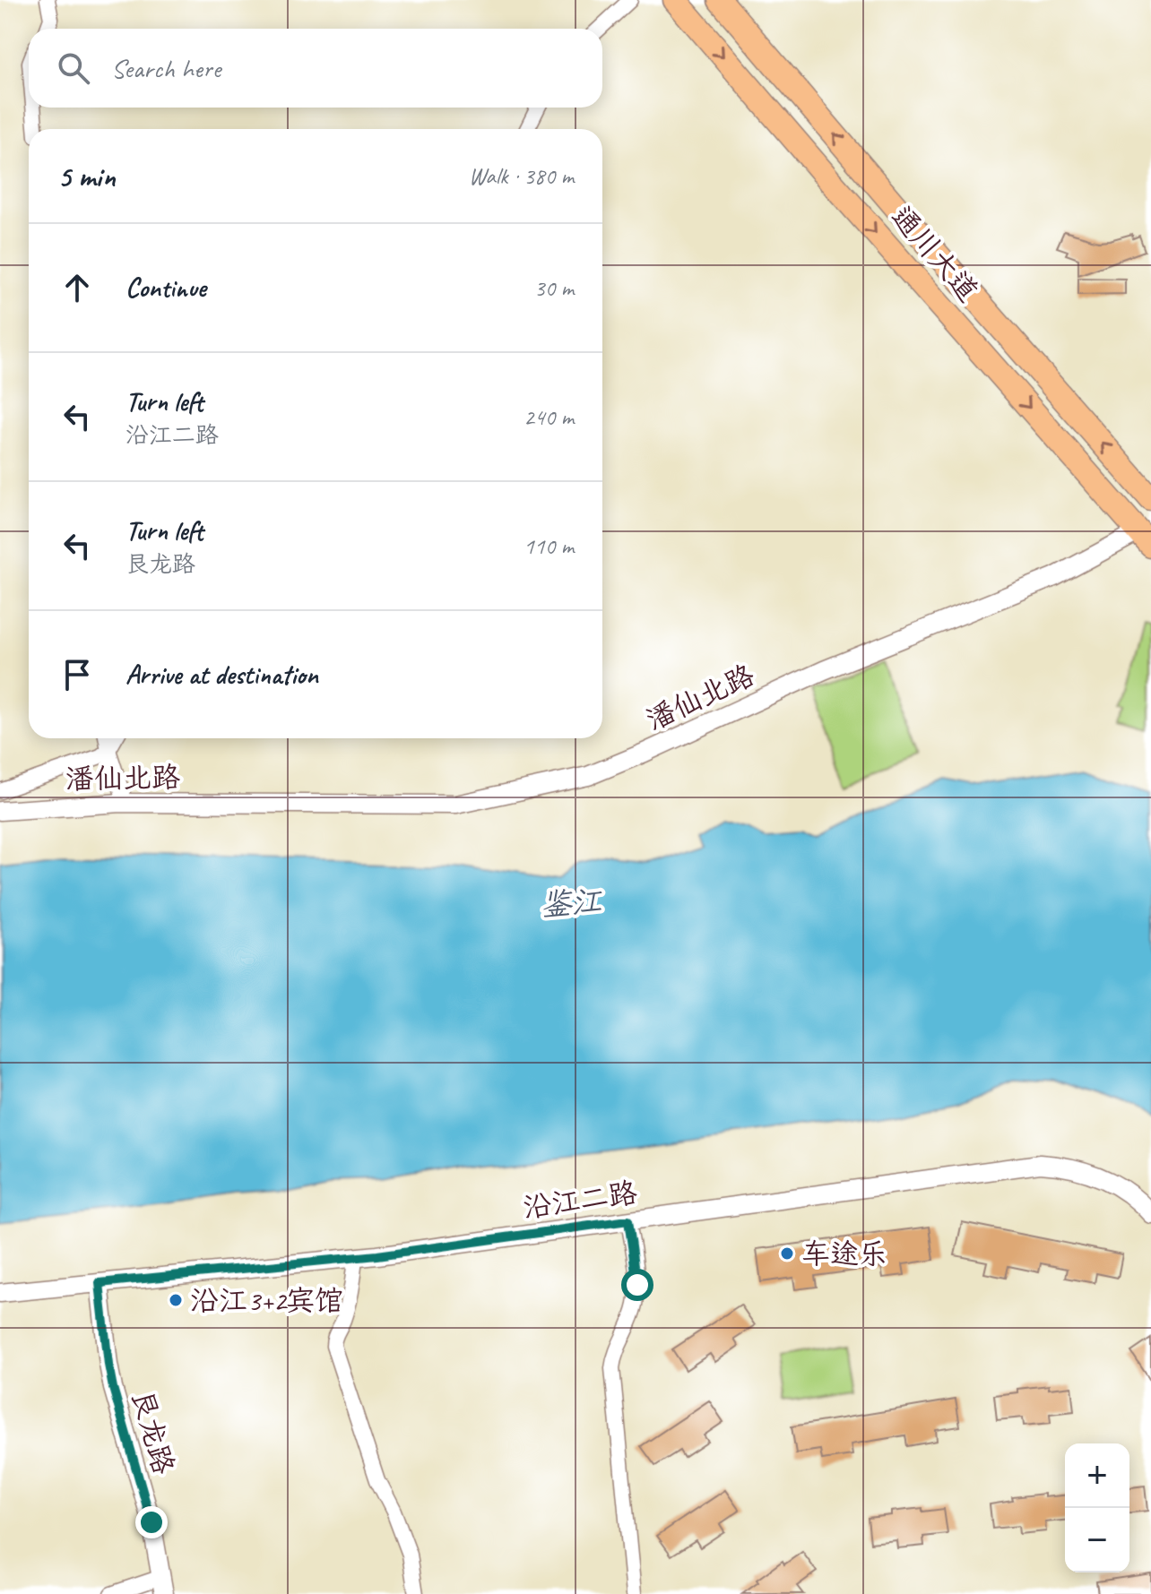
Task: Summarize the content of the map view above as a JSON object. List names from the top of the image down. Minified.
{"streets":{"main road":["通川大道"],"street":["潘仙北路","沿江二路","艮龙路"]},"crossings":[["通川大道","潘仙北路"],["沿江二路","艮龙路"]],"water":["鉴江"],"places":["车途乐","沿江3+2宾馆"],"page":{"search":"Search here","heading":["5 min","Walk · 380 m"],"list":[["Continue","30 m"],["Turn left","沿江二路","240 m"],["Turn left","艮龙路","110 m"],"Arrive at destination"],"map_buttons":["+","−"]}}
